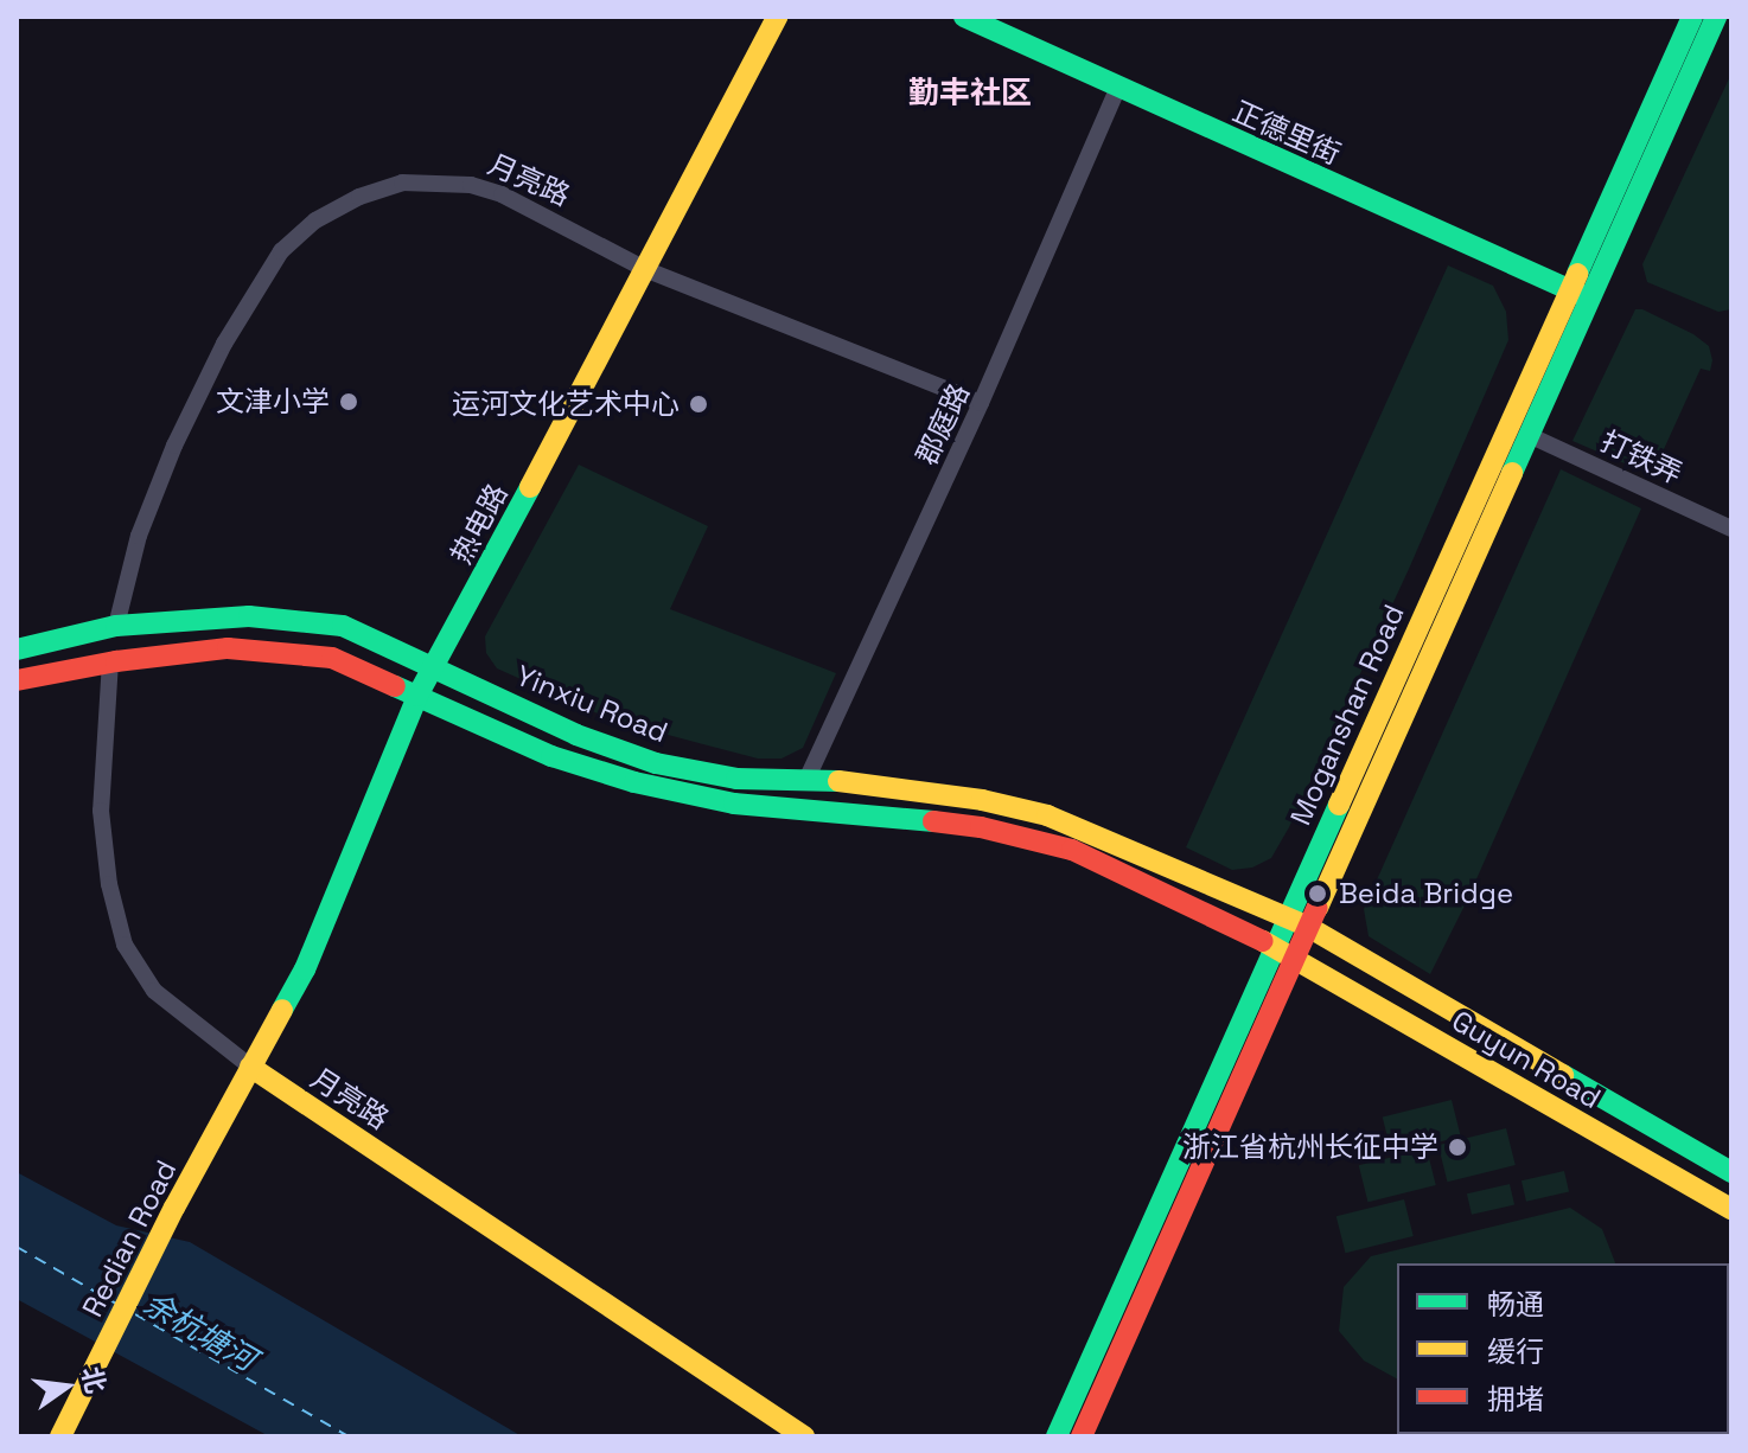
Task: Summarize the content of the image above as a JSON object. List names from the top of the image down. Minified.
{"streets":{"main road":["正德里街","月亮路","热电路","Yinxiu Road","Moganshan Road","Guyun Road","Redian Road"],"street":["郡庭路","打铁弄"]},"crossings":[["正德里街","郡庭路"],["正德里街","Moganshan Road"],["月亮路","郡庭路"],["月亮路","热电路"],["月亮路","Yinxiu Road"],["月亮路","Redian Road"],["郡庭路","Yinxiu Road"],["打铁弄","Moganshan Road"],["热电路","Yinxiu Road"],["热电路","Redian Road"],["Yinxiu Road","Moganshan Road"],["Yinxiu Road","Guyun Road"],["Moganshan Road","Guyun Road"]],"districts":["勤丰社区"],"water":["余杭塘河"],"places":["文津小学","运河文化艺术中心","Beida Bridge","浙江省杭州长征中学"],"legend":["畅通","缓行","拥堵"],"north":"right"}
